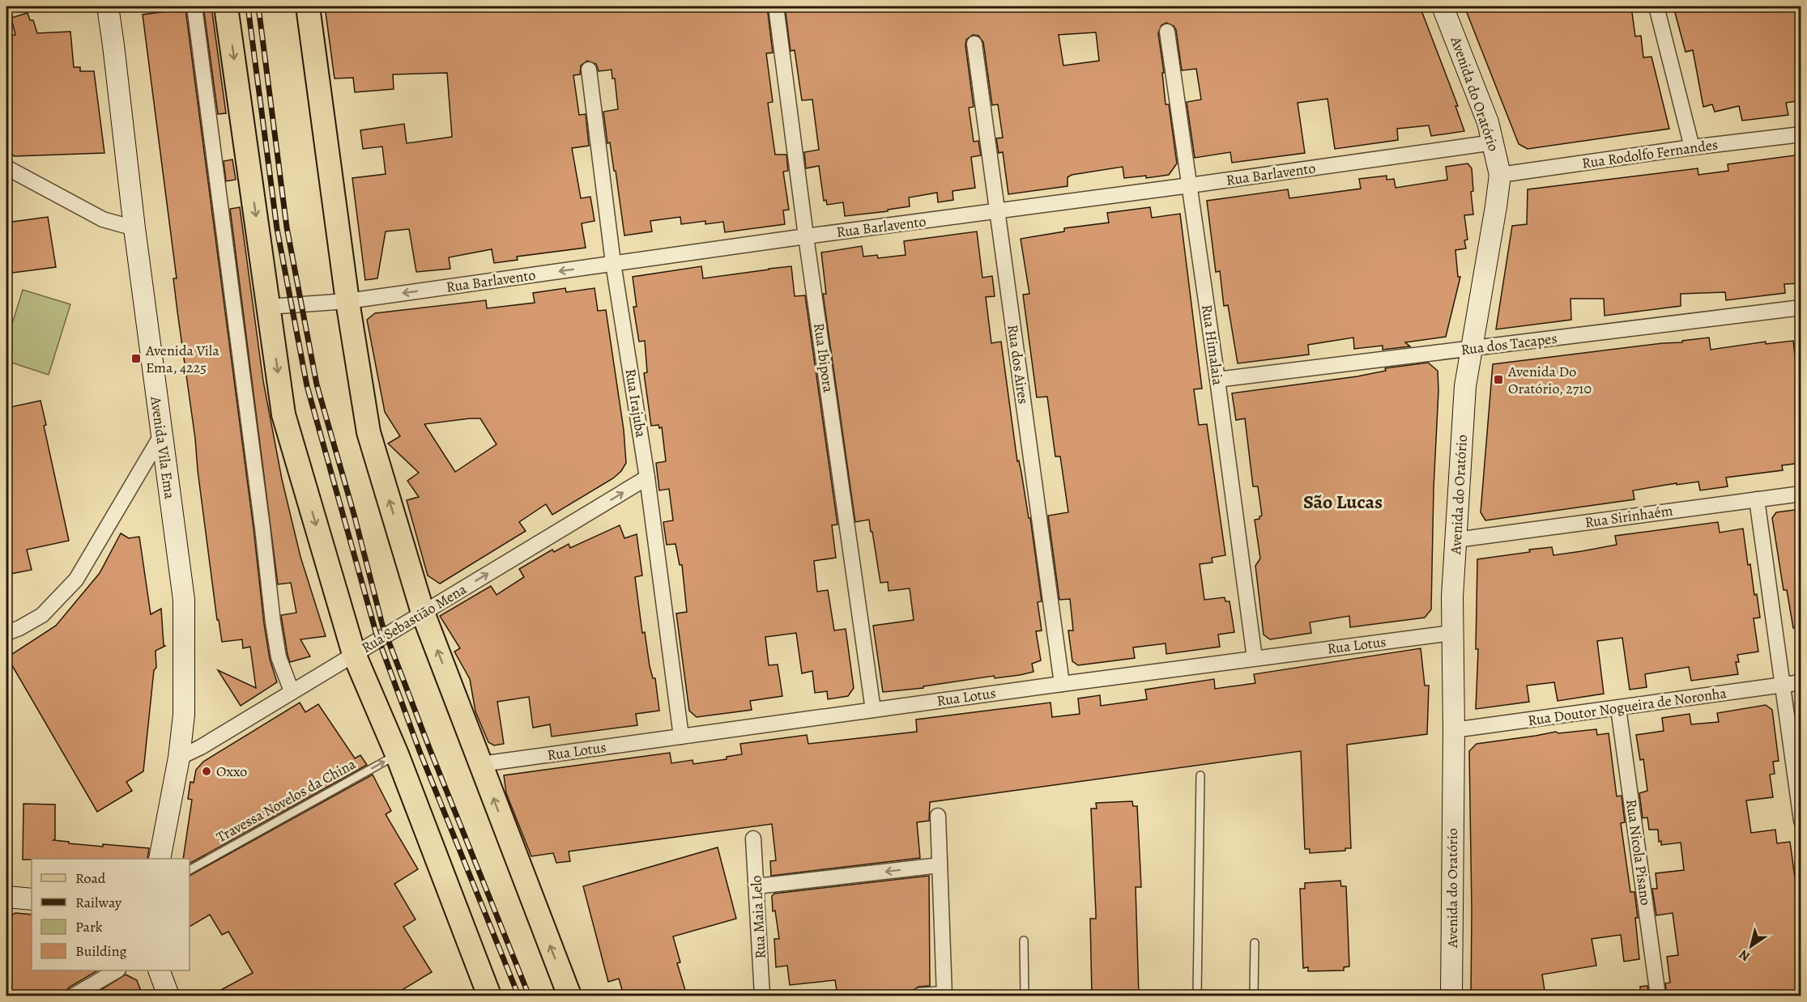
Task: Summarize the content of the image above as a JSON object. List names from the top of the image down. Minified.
{"streets":{"main road":["Avenida do Oratório","Avenida Vila Ema"],"street":["Rua Rodolfo Fernandes","Rua Barlavento","Rua dos Tacapes","Rua Himalaia","Rua Ibipora","Rua dos Aires","Rua Irajuba","Rua Sirinhaém","Rua Sebastião Mena","Rua Lotus","Rua Doutor Nogueira de Noronha","Rua Nicola Pisano","Rua Maia Lelo"],"lane":["Travessa Novelos da China"]},"crossings":[["Avenida do Oratório","Rua Rodolfo Fernandes"],["Avenida do Oratório","Rua Barlavento"],["Avenida do Oratório","Rua dos Tacapes"],["Avenida do Oratório","Rua Sirinhaém"],["Avenida do Oratório","Rua Lotus"],["Avenida do Oratório","Rua Doutor Nogueira de Noronha"],["Rua Barlavento","Rua Himalaia"],["Rua Barlavento","Rua Ibipora"],["Rua Barlavento","Rua dos Aires"],["Rua Barlavento","Rua Irajuba"],["Rua dos Tacapes","Rua Himalaia"],["Rua Himalaia","Rua Lotus"],["Rua Ibipora","Rua Lotus"],["Rua dos Aires","Rua Lotus"],["Rua Irajuba","Rua Sebastião Mena"],["Rua Irajuba","Rua Lotus"],["Avenida Vila Ema","Rua Sebastião Mena"],["Rua Doutor Nogueira de Noronha","Rua Nicola Pisano"]],"one_way":["Rua Sebastião Mena","Travessa Novelos da China"],"districts":["São Lucas"],"places":{"transit":["Avenida Vila Ema, 4225","Avenida Do Oratório, 2710"],"other":["Oxxo"]},"legend":["Road","Railway","Park","Building"],"north":"bottom left"}
